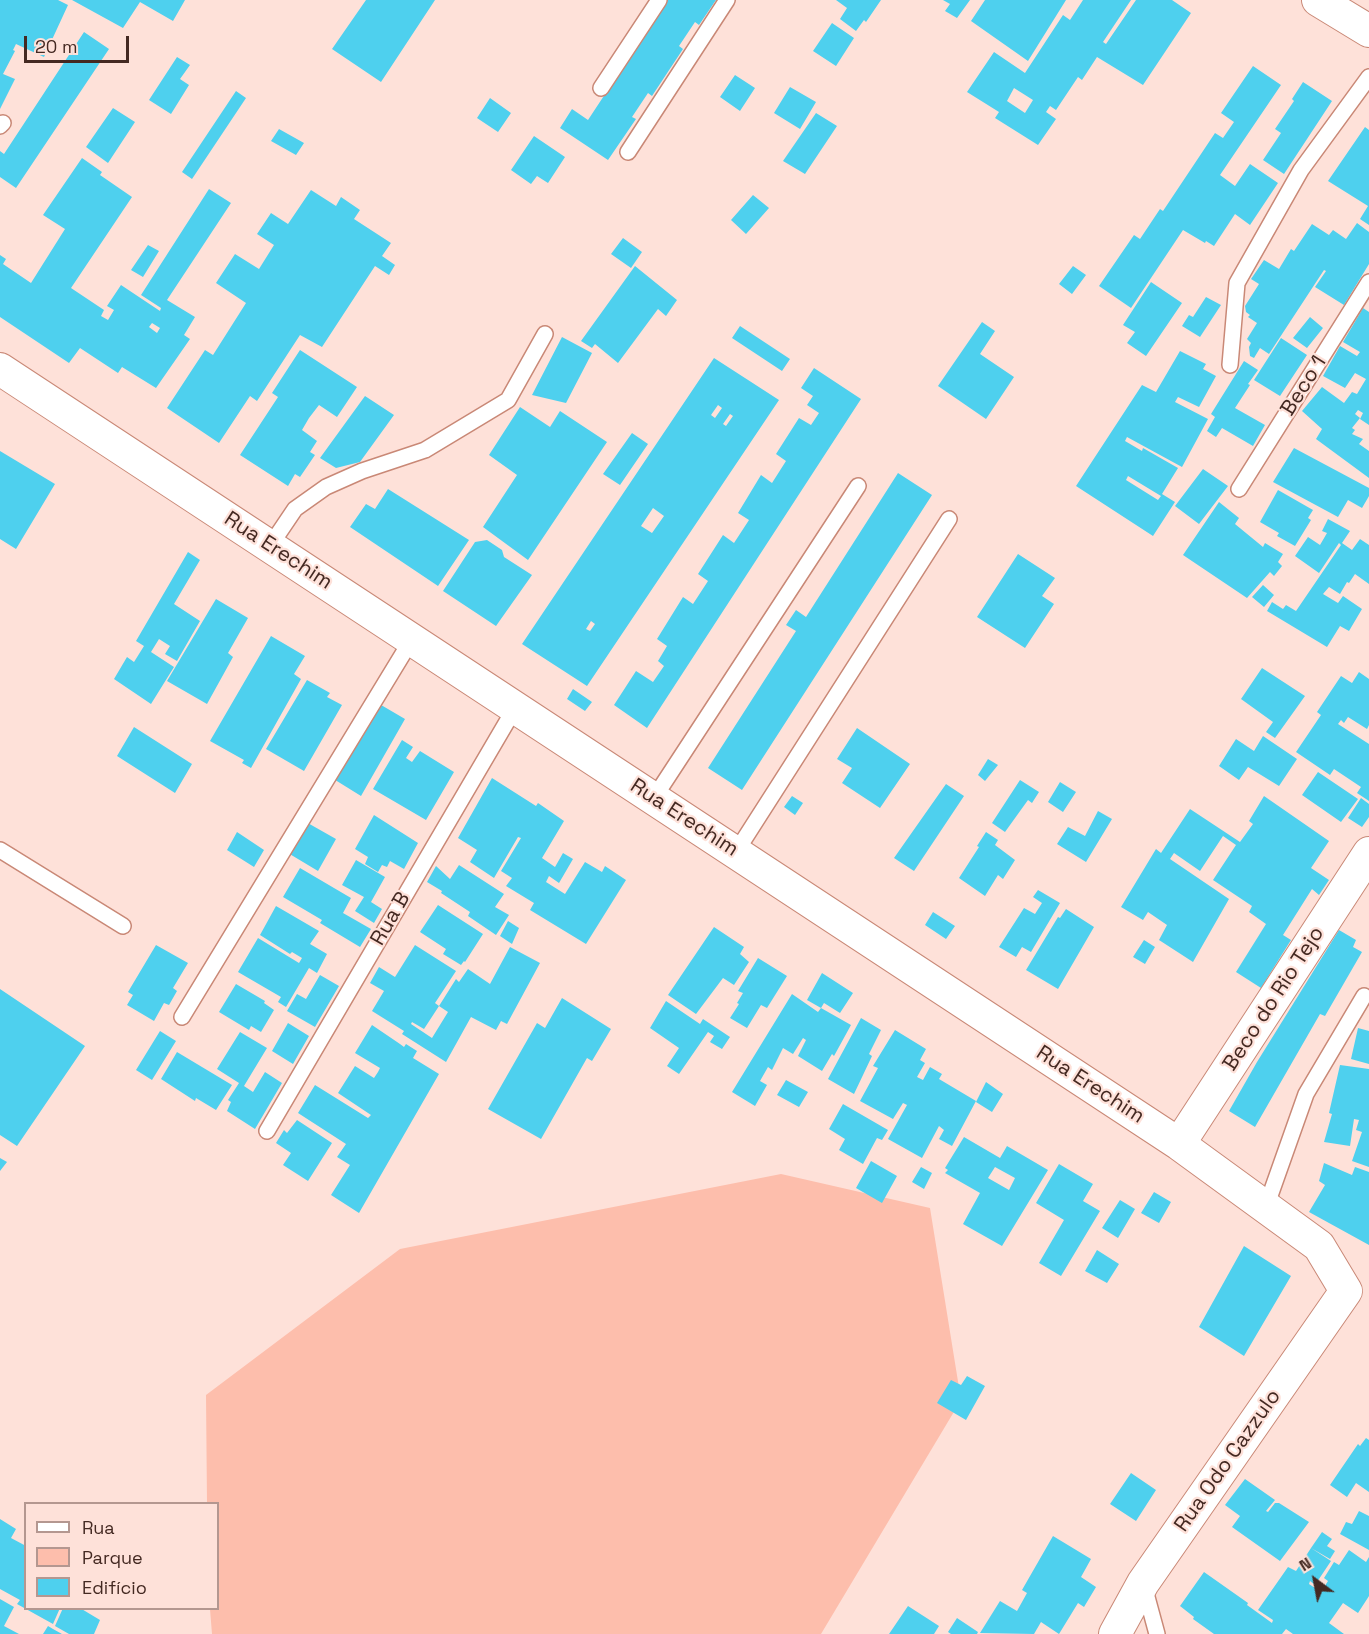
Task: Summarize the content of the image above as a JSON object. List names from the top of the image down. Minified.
{"streets":{"street":["Rua Erechim","Beco do Rio Tejo","Rua Odo Cazzulo"],"lane":["Beco 1","Rua B"]},"crossings":[["Rua Erechim","Rua B"],["Rua Erechim","Beco do Rio Tejo"],["Rua Erechim","Rua Odo Cazzulo"]],"legend":["Rua","Parque","Edifício"],"scale_bar":"20 m","north":"top left"}
